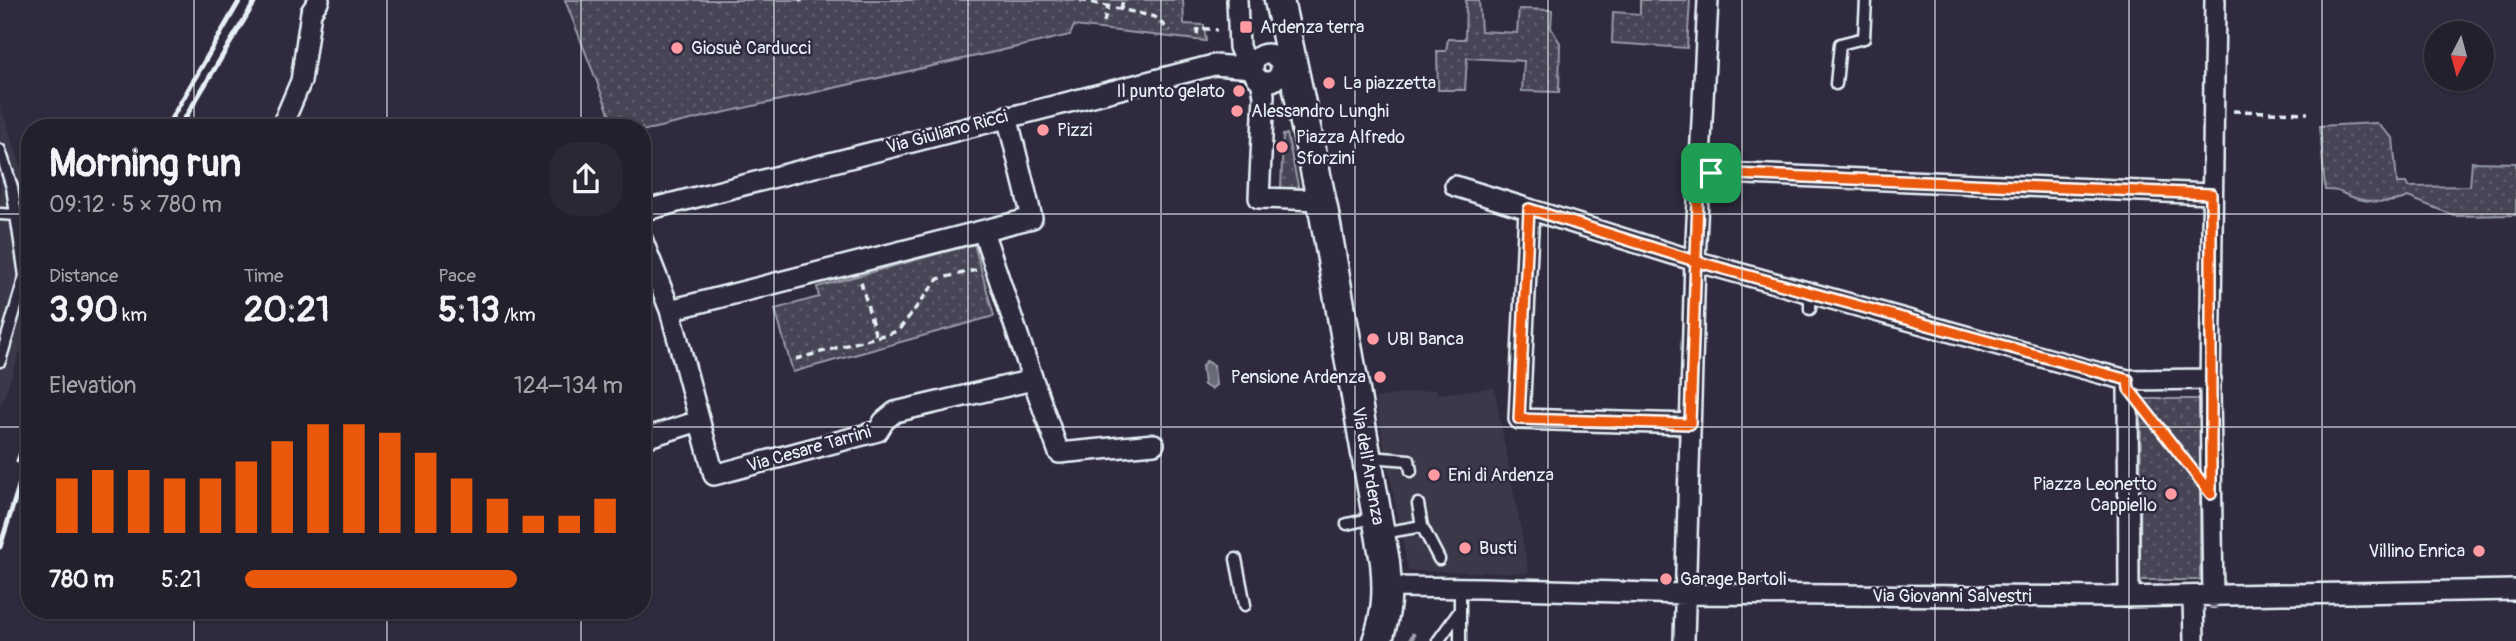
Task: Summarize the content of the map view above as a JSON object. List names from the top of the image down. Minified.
{"streets":{"main road":["Via dell'Ardenza"],"street":["Via Giuliano Ricci","Via Cesare Tarrini","Via Giovanni Salvestri"]},"crossings":[["Via dell'Ardenza","Via Giovanni Salvestri"]],"places":{"transit":["Ardenza terra"],"other":["Giosuè Carducci","La piazzetta","Il punto gelato","Alessandro Lunghi","Pizzi","Piazza Alfredo Sforzini","UBI Banca","Pensione Ardenza","Eni di Ardenza","Piazza Leonetto Cappiello","Busti","Villino Enrica","Garage Bartoli"]},"north":"bottom","page":{"heading":["Morning run","09:12 · 5 × 780 m"],"stats":[["Distance","3.90 km"],["Time","20:21"],["Pace","5:13 /km"]],"chart":["Elevation","124–134 m"],"list":[{"name":"780 m","note":"5:21"}]}}
